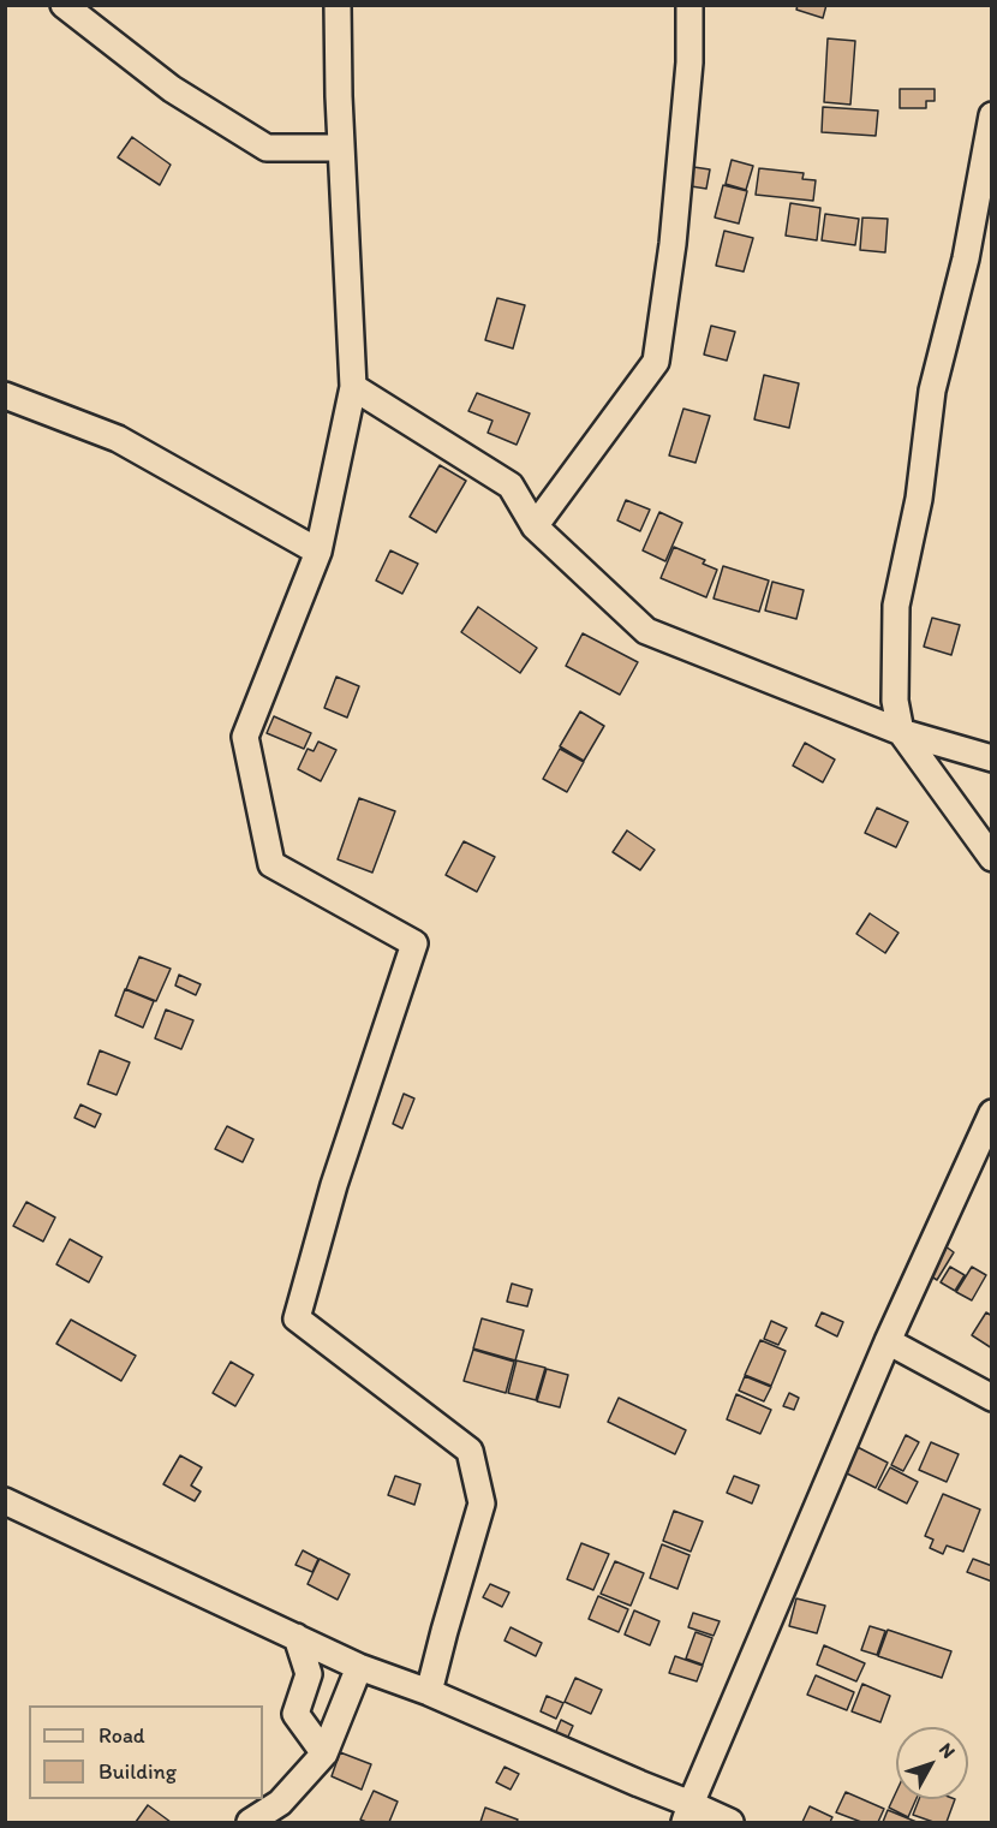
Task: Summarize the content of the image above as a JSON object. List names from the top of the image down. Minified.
{"legend":["Road","Building"],"north":"top right"}
